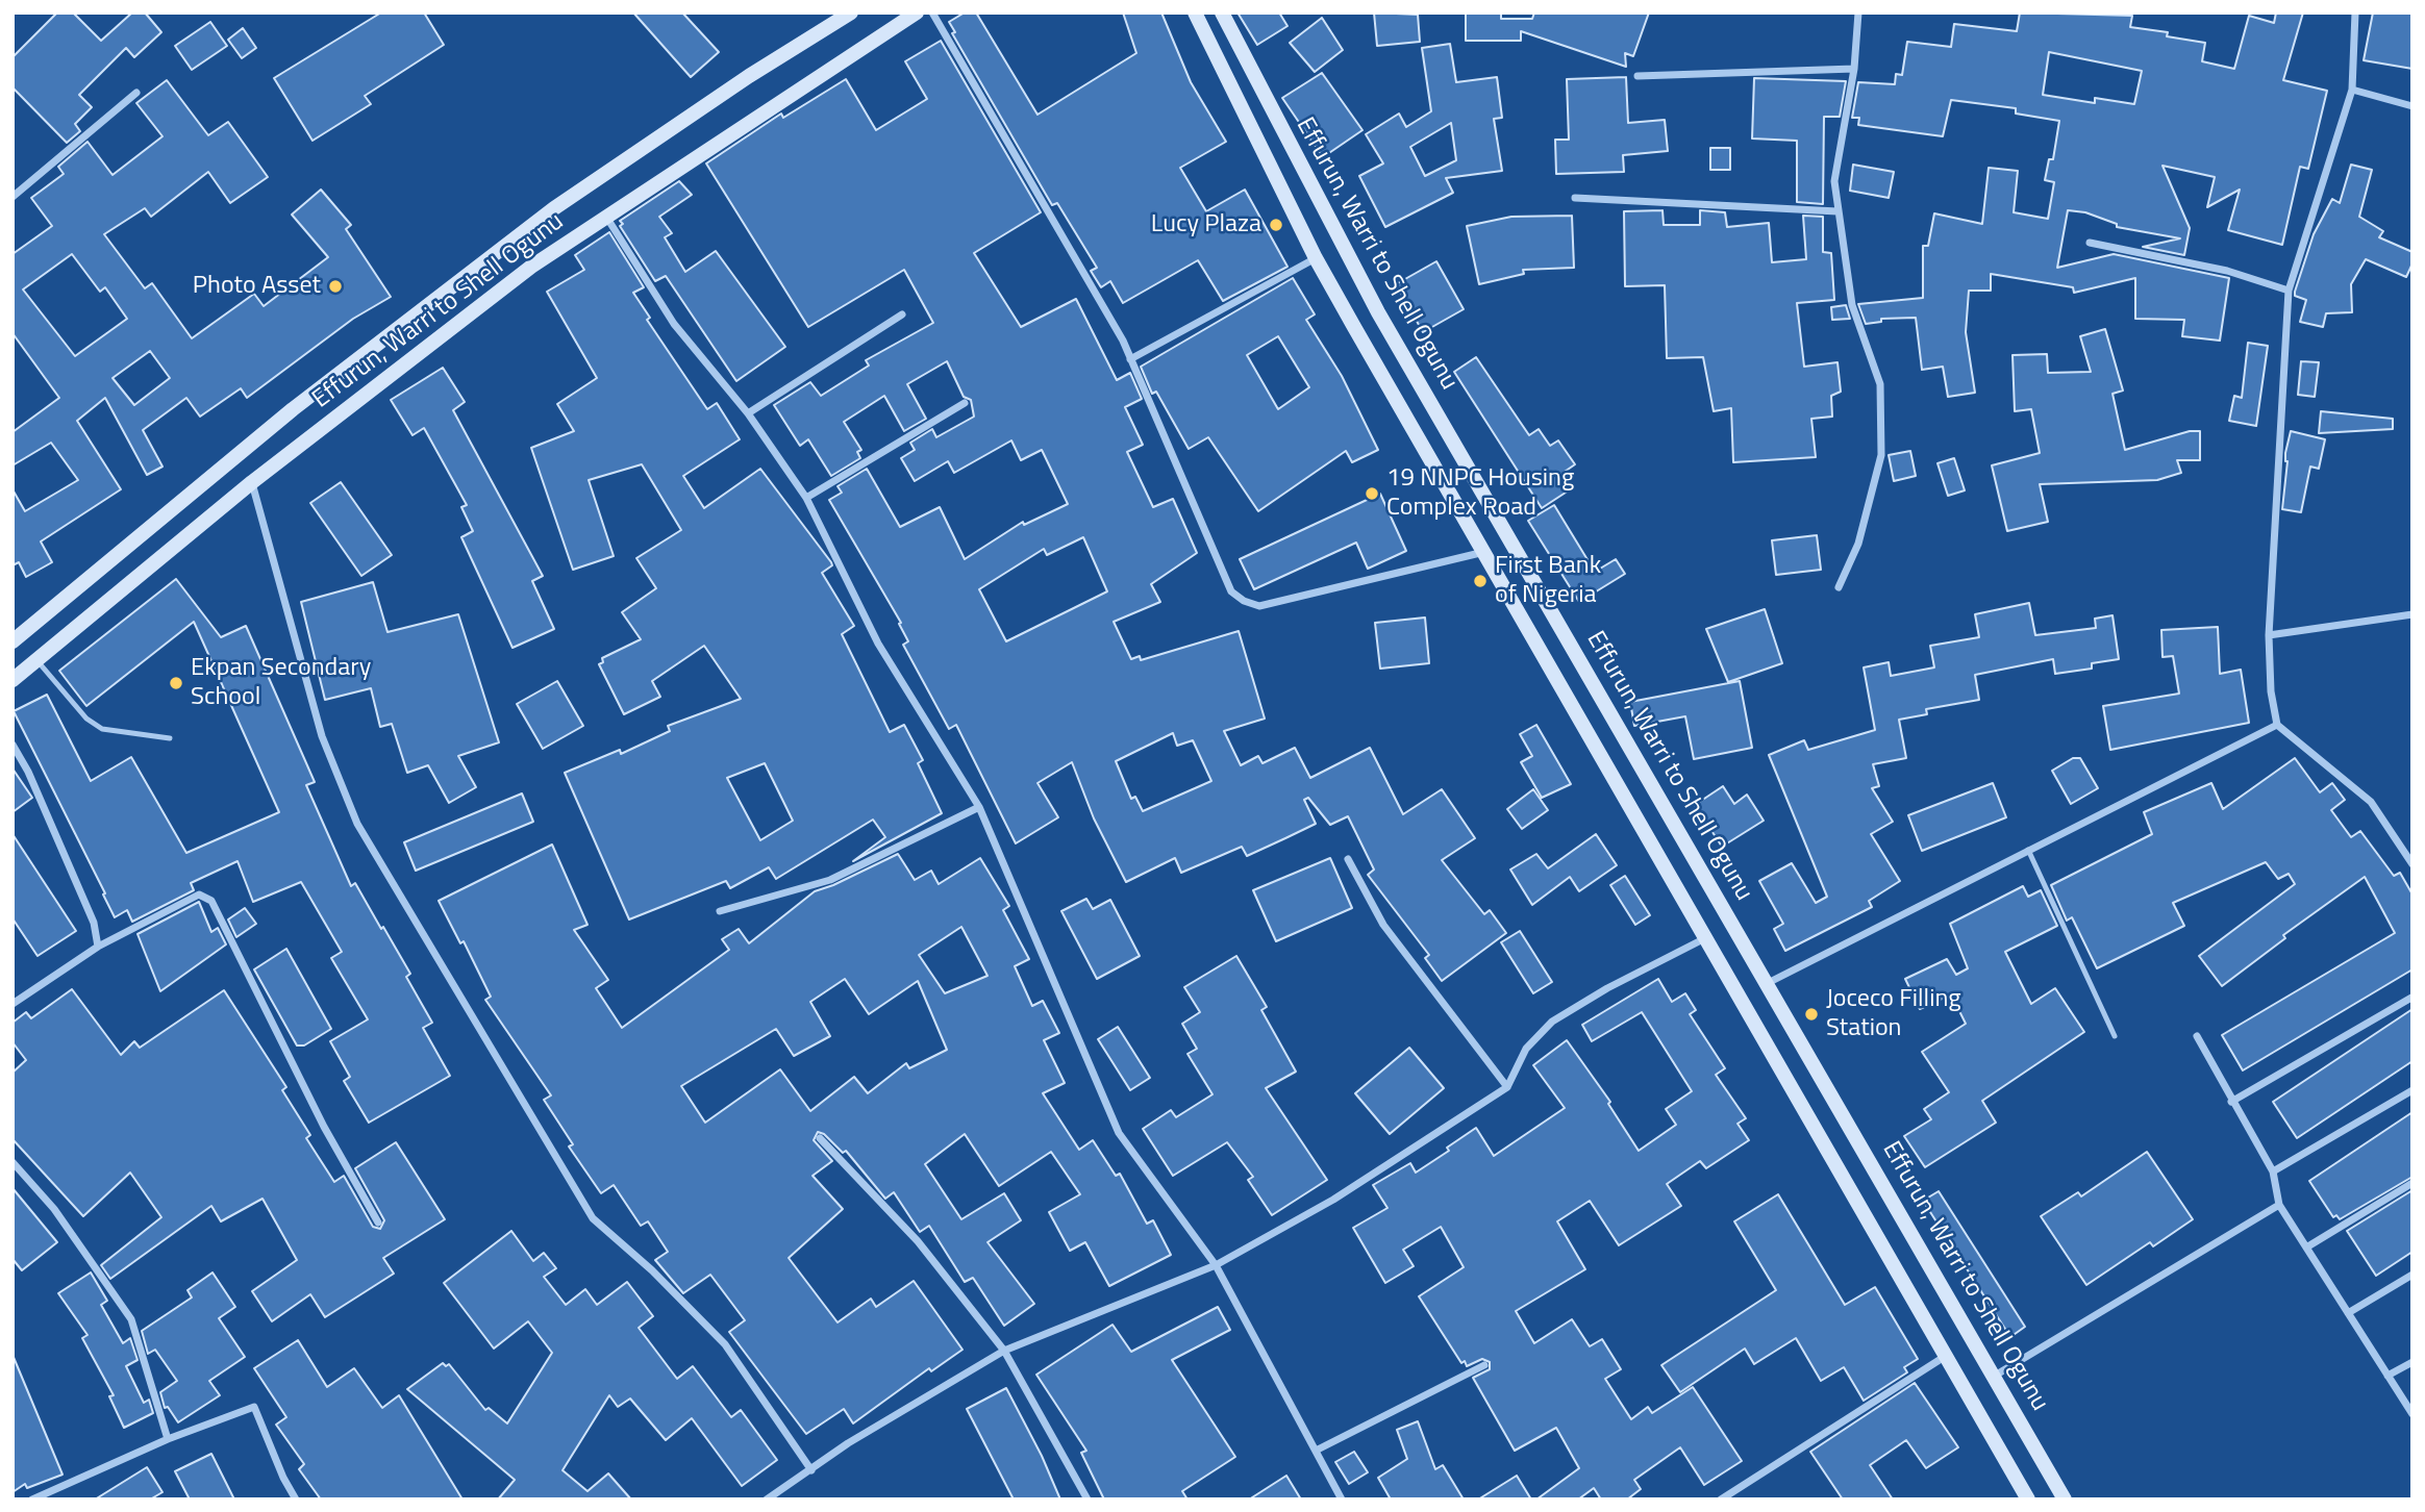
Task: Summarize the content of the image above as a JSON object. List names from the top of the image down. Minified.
{"streets":{"street":["Effurun, Warri to Shell Ogunu"]},"places":["Lucy Plaza","Photo Asset","19 NNPC Housing Complex Road","First Bank of Nigeria","Ekpan Secondary School","Joceco Filling Station"]}
